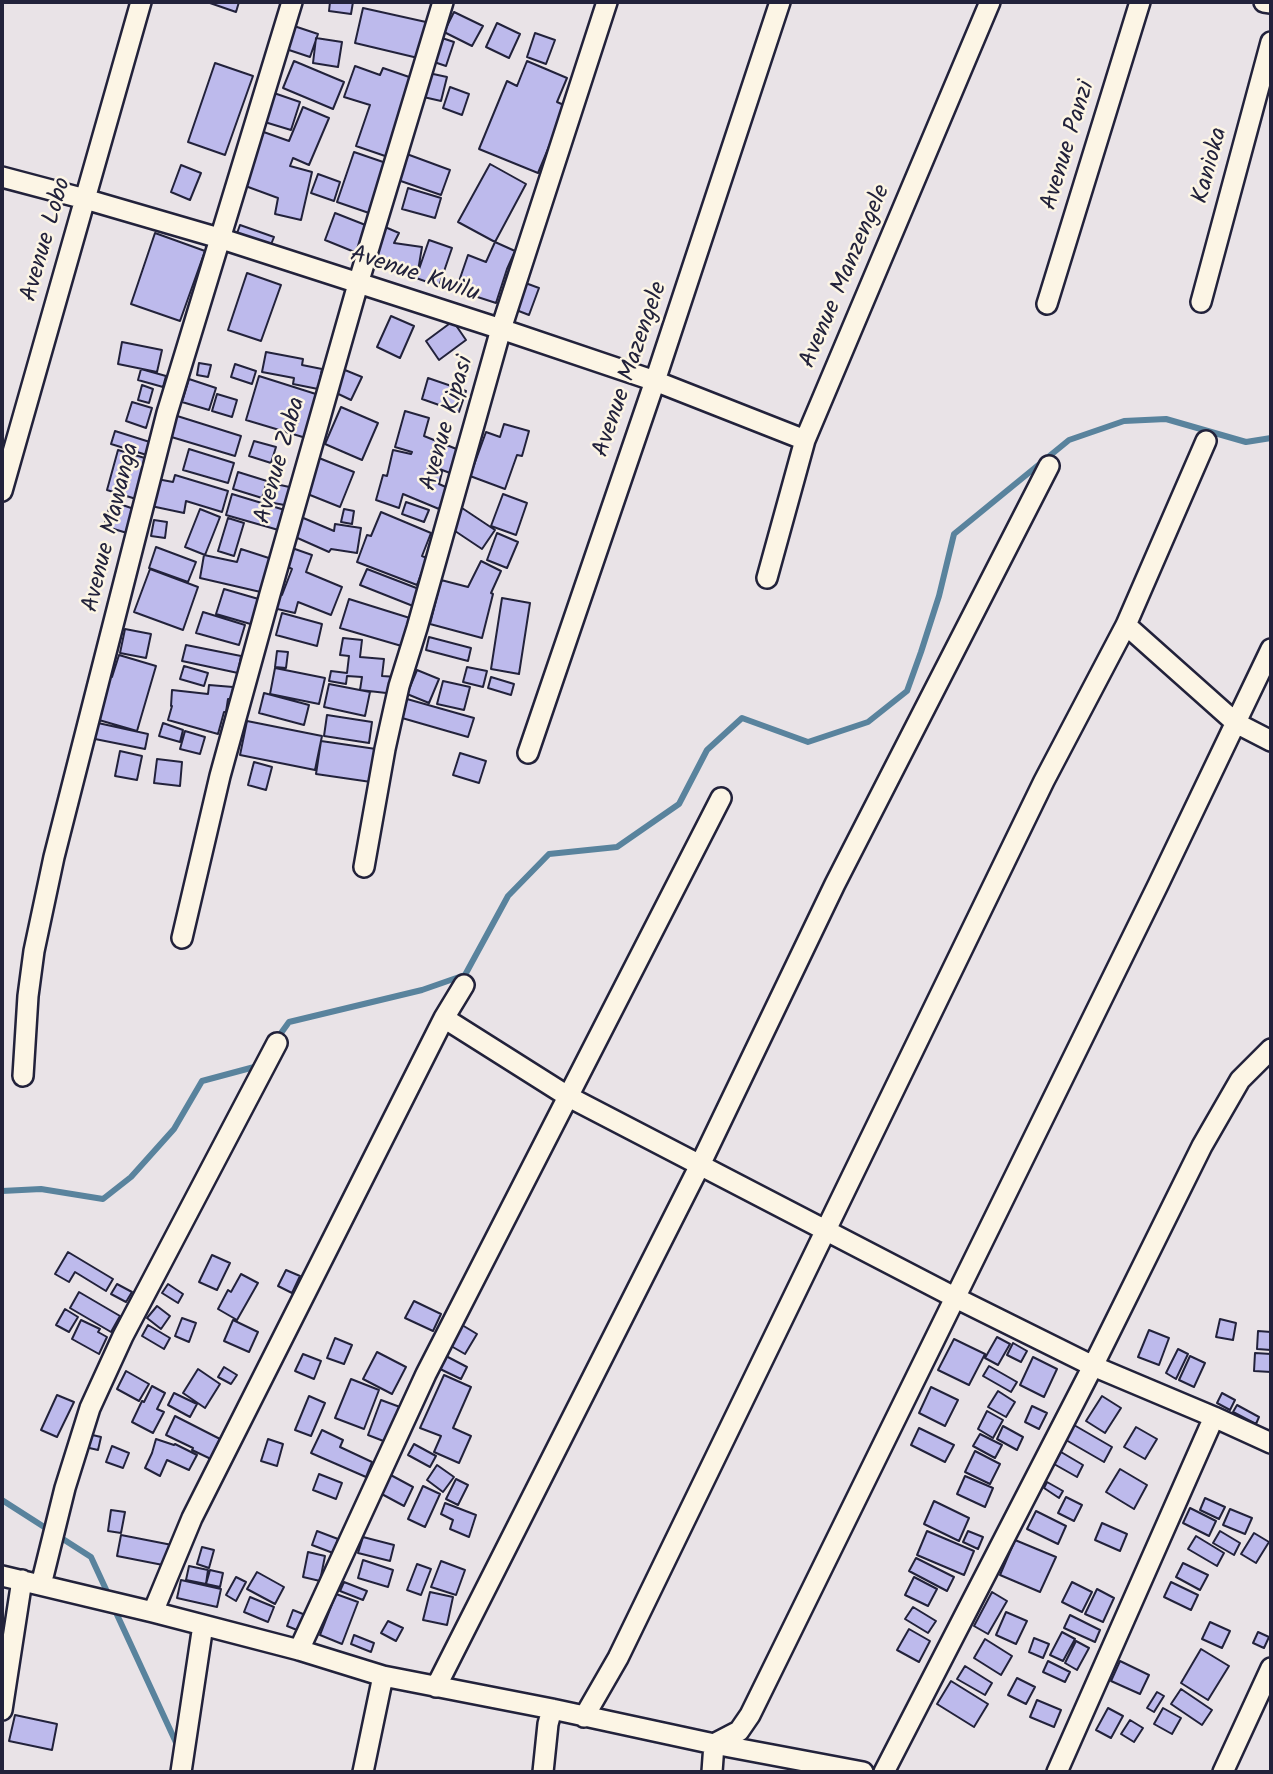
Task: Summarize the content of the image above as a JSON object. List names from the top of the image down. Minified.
{"streets":{"street":["Avenue Panzi","Kanioka","Avenue Lobo","Avenue Kwilu","Avenue Manzengele","Avenue Mazengele","Avenue Kipasi","Avenue Zaba","Avenue Mawanga"]},"crossings":[["Avenue Lobo","Avenue Kwilu"],["Avenue Kwilu","Avenue Manzengele"],["Avenue Kwilu","Avenue Mazengele"],["Avenue Kwilu","Avenue Kipasi"],["Avenue Kwilu","Avenue Zaba"],["Avenue Kwilu","Avenue Mawanga"]]}
